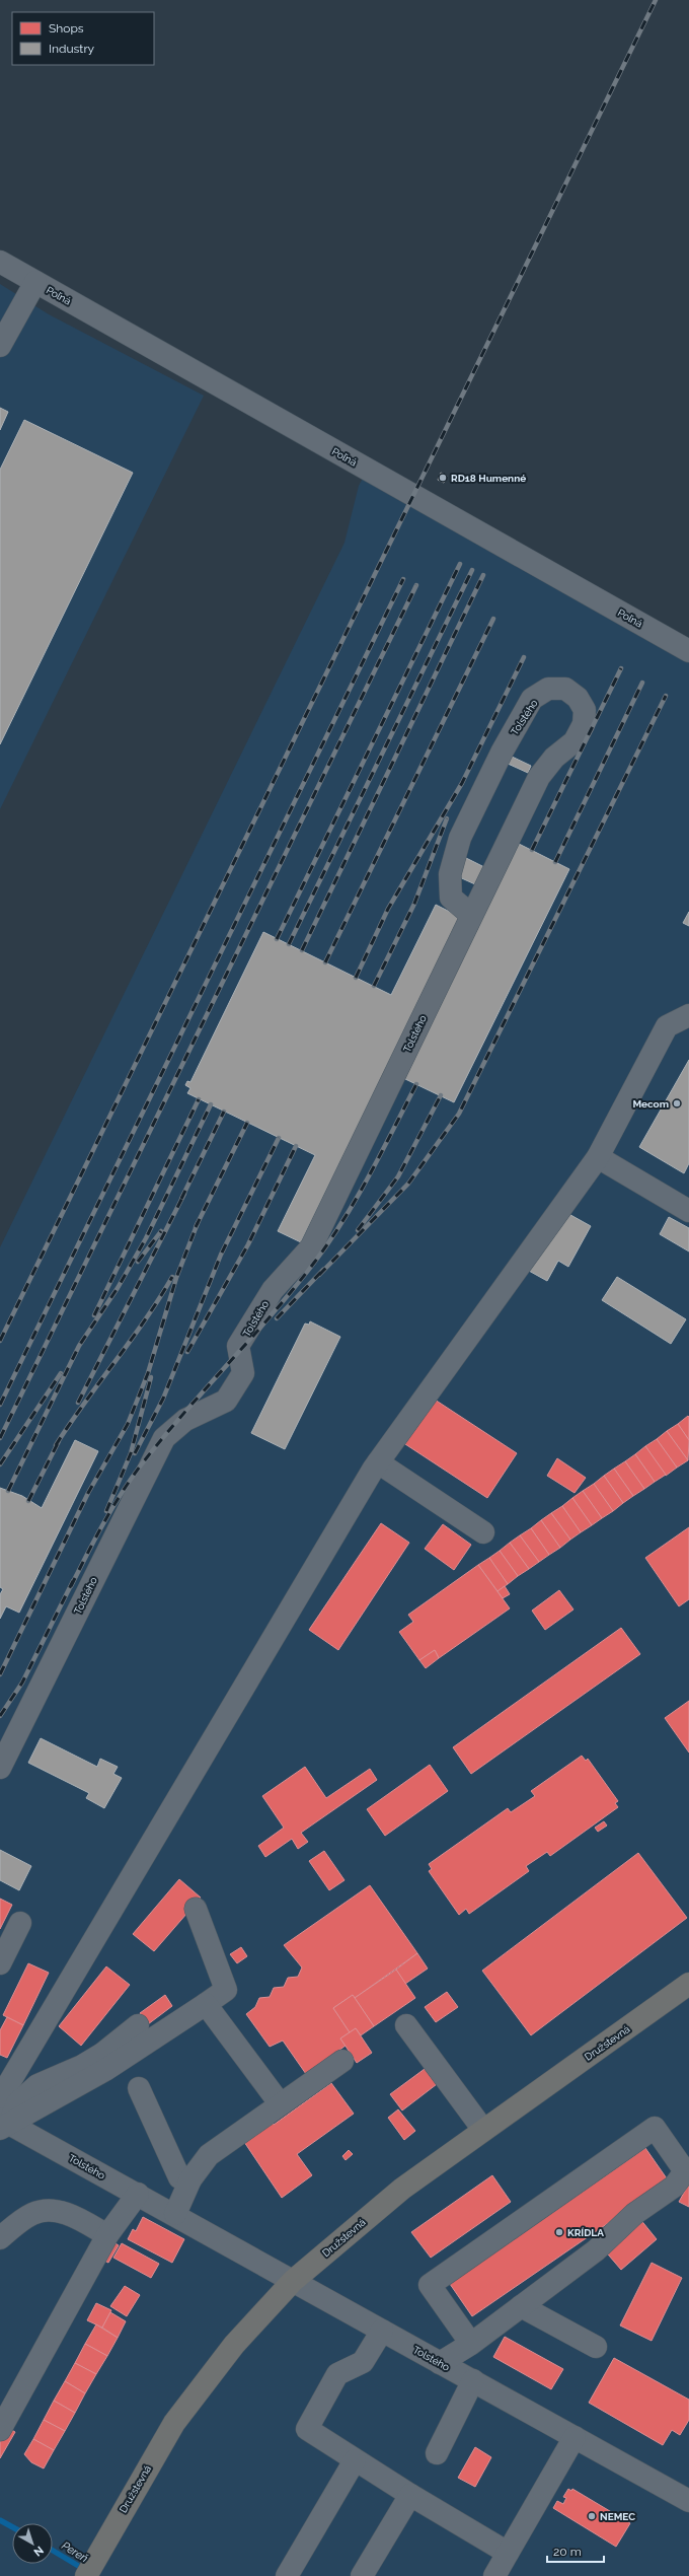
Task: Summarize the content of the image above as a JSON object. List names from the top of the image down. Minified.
{"streets":{"main road":["Družstevná"],"street":["Poľná","Tolstého"]},"crossings":[["Tolstého","Družstevná"]],"water":["Pereň"],"places":["RD18 Humenné","Mecom","KRÍDLA","NEMEC"],"legend":["Shops","Industry"],"scale_bar":"20 m","north":"bottom right"}
